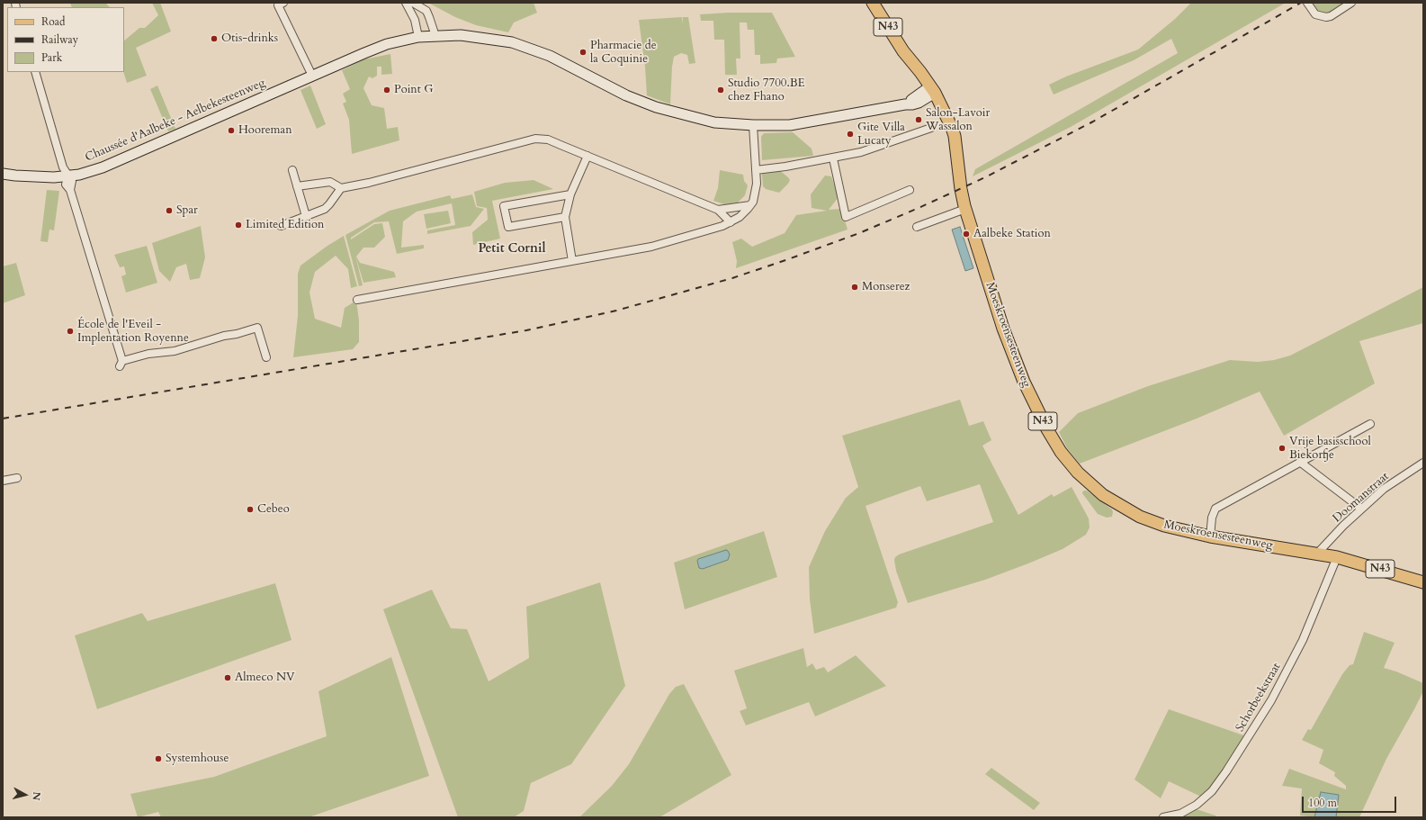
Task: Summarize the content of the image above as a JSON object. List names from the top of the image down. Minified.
{"streets":{"main road":["N43","Chaussée d'Aalbeke - Aelbekesteenweg","Moeskroensesteenweg"],"street":["Doomanstraat","Schorbeekstraat"]},"crossings":[["N43","Chaussée d'Aalbeke - Aelbekesteenweg"],["N43","Moeskroensesteenweg"],["Chaussée d'Aalbeke - Aelbekesteenweg","Moeskroensesteenweg"],["Moeskroensesteenweg","Doomanstraat"],["Moeskroensesteenweg","Schorbeekstraat"]],"districts":["Petit Cornil"],"places":["Otis-drinks","Pharmacie de la Coquinie","Point G","Studio 7700.BE chez Fhano","Salon-Lavoir Wassalon","Hooreman","Gite Villa Lucaty","Spar","Limited Edition","Aalbeke Station","Monserez","École de l'Eveil - Implentation Royenne","Vrije basisschool Biekorfje","Cebeo","Almeco NV","Systemhouse"],"legend":["Road","Railway","Park"],"scale_bar":"100 m","north":"right"}
